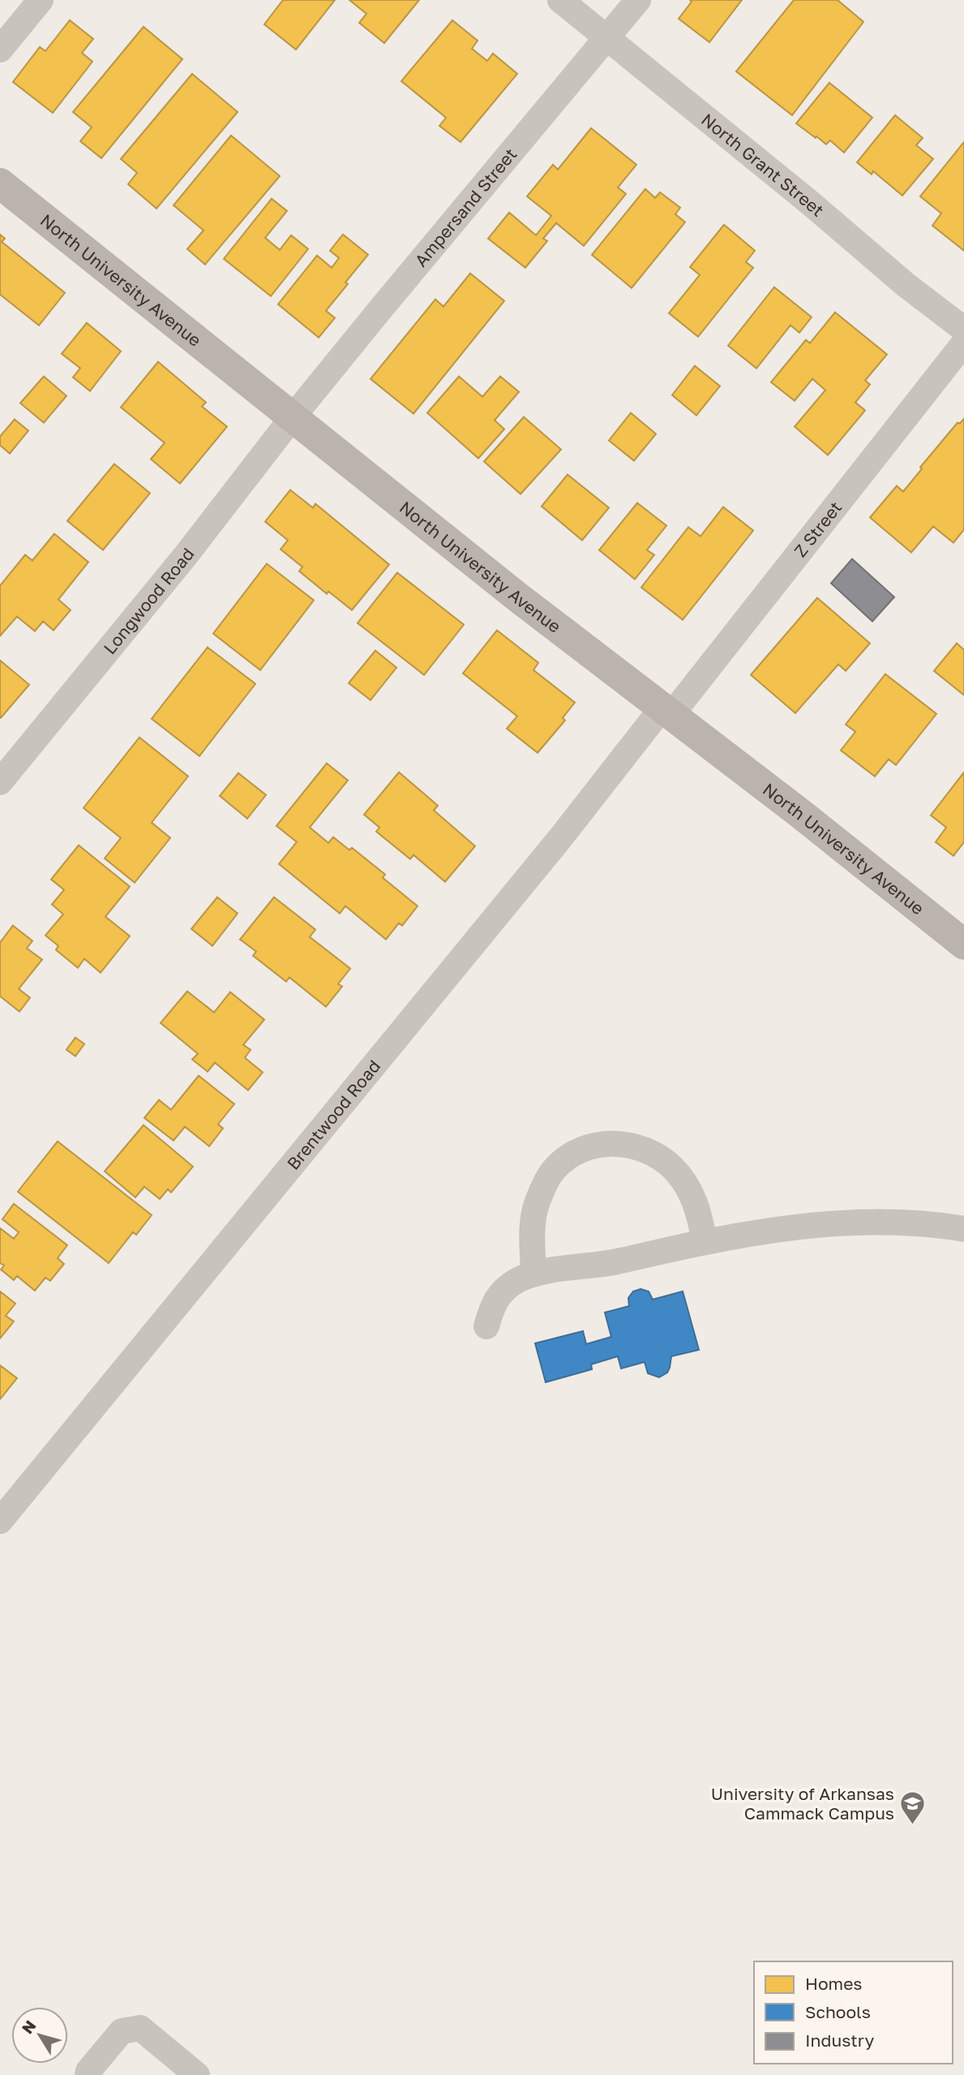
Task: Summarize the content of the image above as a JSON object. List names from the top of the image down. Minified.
{"streets":{"street":["North Grant Street","Ampersand Street","North University Avenue","Z Street","Longwood Road","Brentwood Road"]},"crossings":[["North Grant Street","Ampersand Street"],["Ampersand Street","North University Avenue"],["Ampersand Street","Longwood Road"],["North University Avenue","Z Street"],["North University Avenue","Longwood Road"],["North University Avenue","Brentwood Road"],["Z Street","Brentwood Road"]],"places":{"school or university":["University of Arkansas Cammack Campus"]},"legend":["Homes","Schools","Industry"],"north":"top left"}
